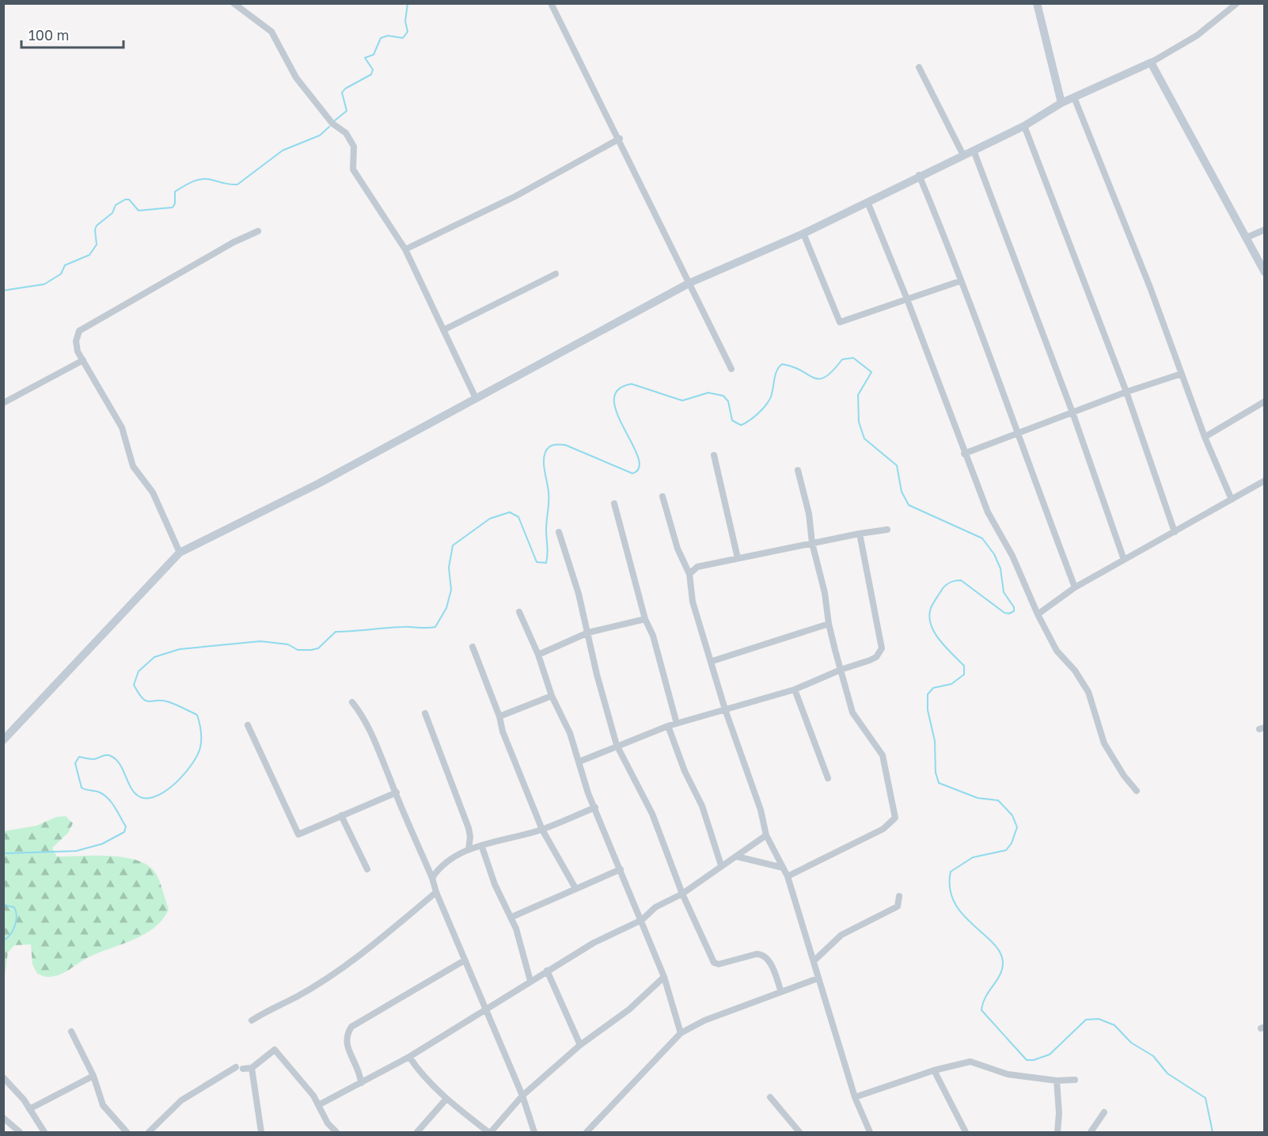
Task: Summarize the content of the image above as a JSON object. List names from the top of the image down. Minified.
{"scale_bar":"100 m"}
